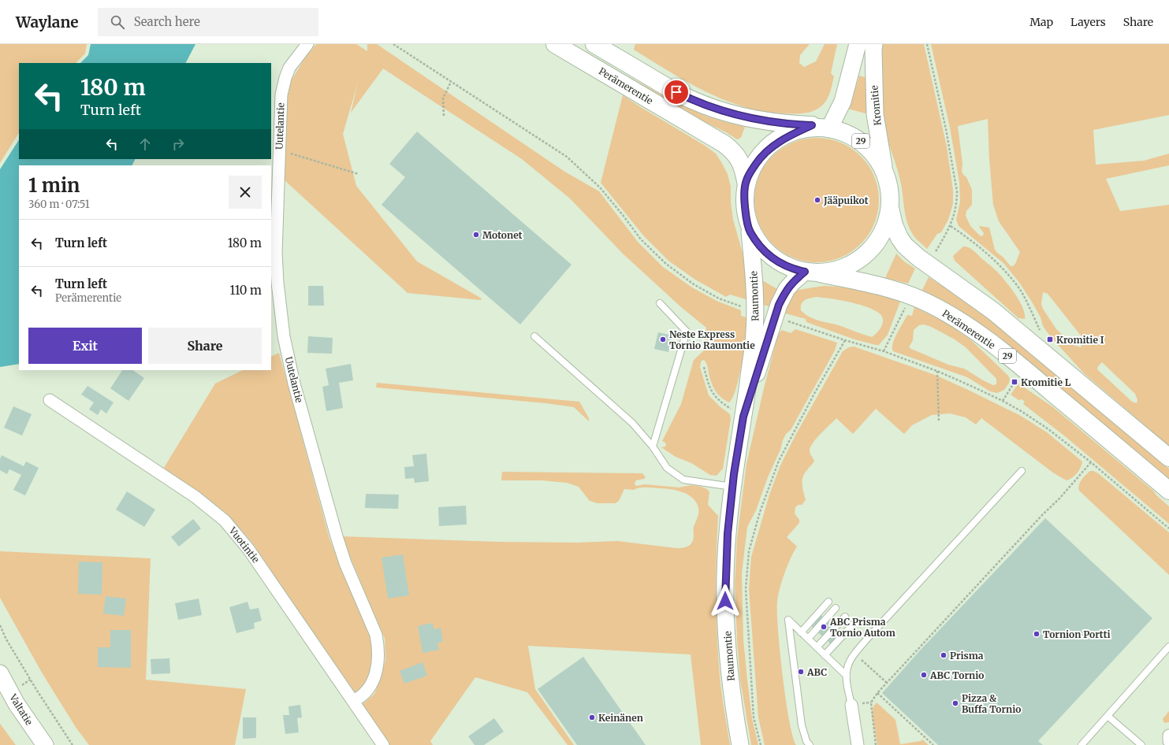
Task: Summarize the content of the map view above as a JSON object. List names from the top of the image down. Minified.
{"streets":{"highway":["Perämerentie","29"],"main road":["Kromitie","Raumontie","Valtatie"],"street":["Uutelantie","Vuotintie"]},"crossings":[["Perämerentie","29"],["Perämerentie","Raumontie"],["Kromitie","29"],["Uutelantie","Vuotintie"],["29","Raumontie"]],"places":{"other":["Jääpuikot","Motonet","Neste Express Tornio Raumontie","ABC Prisma Tornio Autom","Tornion Portti","Prisma","ABC","ABC Tornio","Pizza & Buffa Tornio","Keinänen"],"transit":["Kromitie I","Kromitie L"]},"page":{"header":"Waylane","search":"Search here","nav":["Map","Layers","Share"],"turn":["180 m","Turn left"],"heading":["1 min","360 m · 07:51"],"list":[{"name":"Turn left","value":"180 m"},{"name":"Turn left","note":"Perämerentie","value":"110 m"}],"buttons":["Exit","Share"]}}
